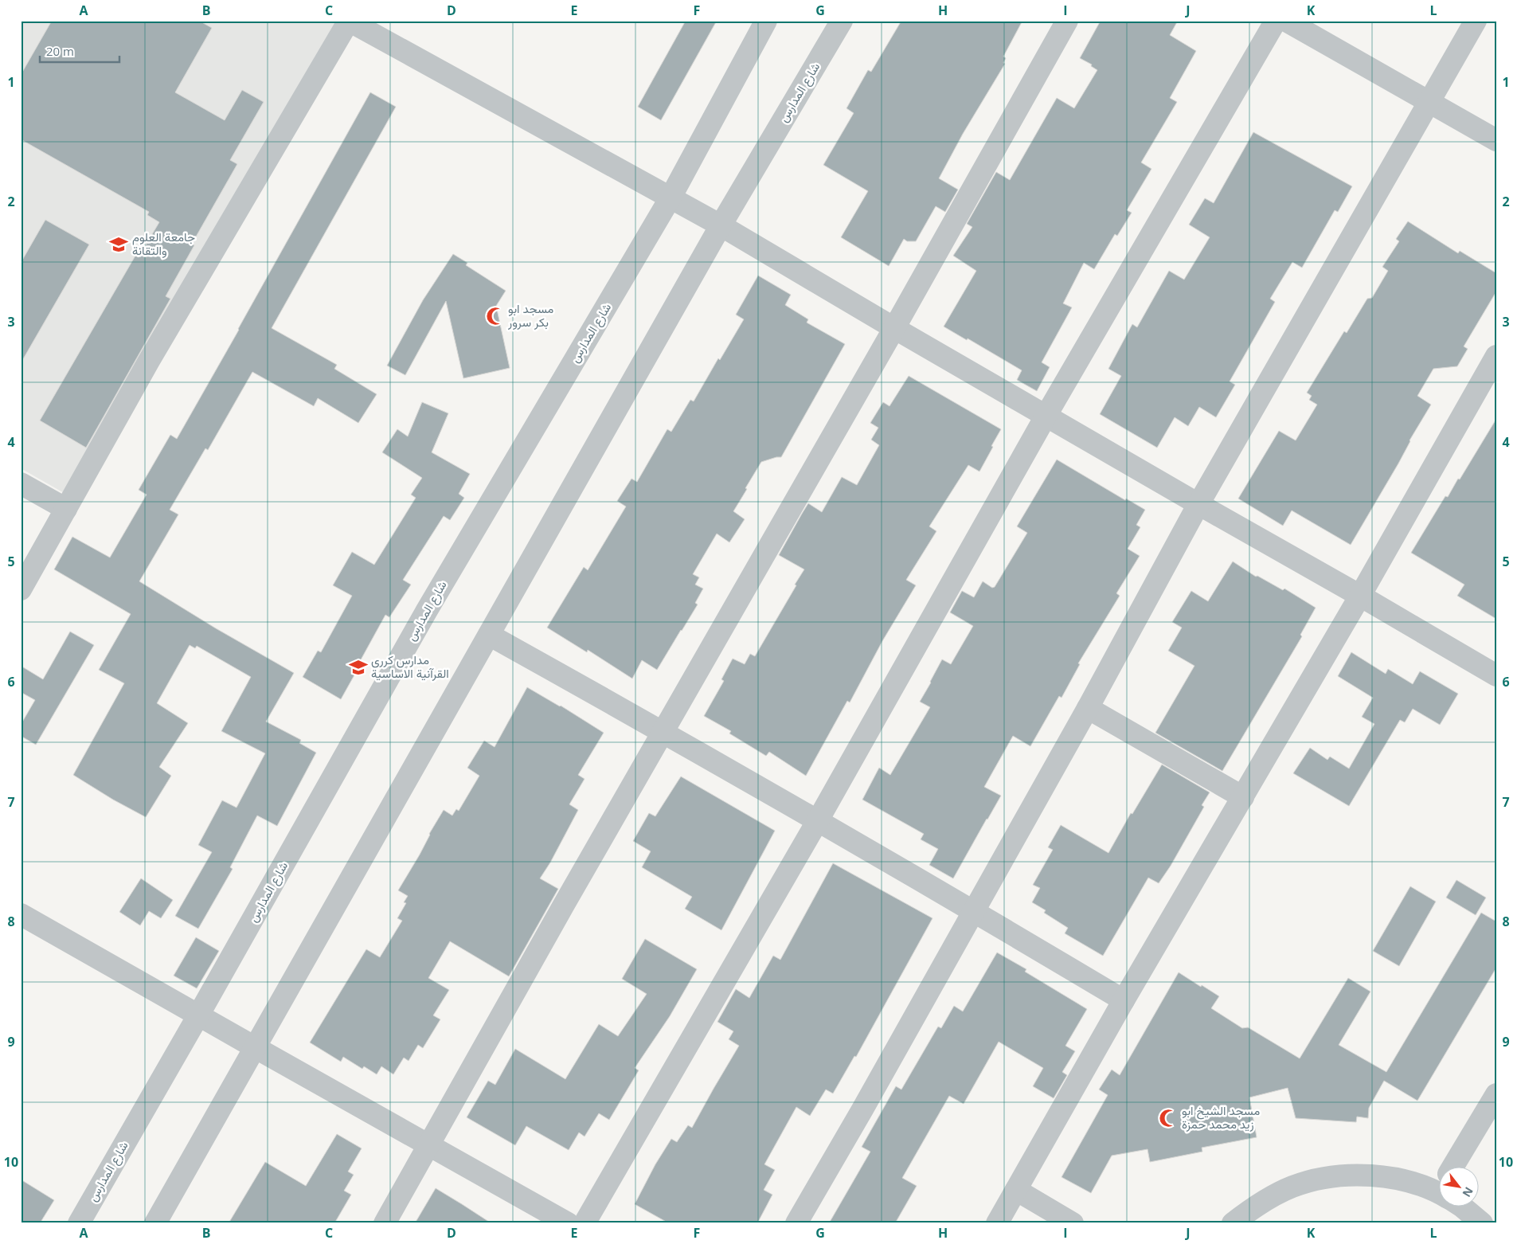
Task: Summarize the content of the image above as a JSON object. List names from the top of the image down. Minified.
{"streets":{"street":["شارع المدارس"]},"places":{"school or university":["جامعة العلوم والتقانة","مدارس كرري القرآنية الاساسية"],"mosque":["مسجد ابو بكر سرور","مسجد الشيخ ابو زيد محمد حمزة"]},"scale_bar":"20 m","north":"bottom right","grid":{"columns":["A","B","C","D","E","F","G","H","I","J","K","L"],"rows":["1","2","3","4","5","6","7","8","9","10"]}}
